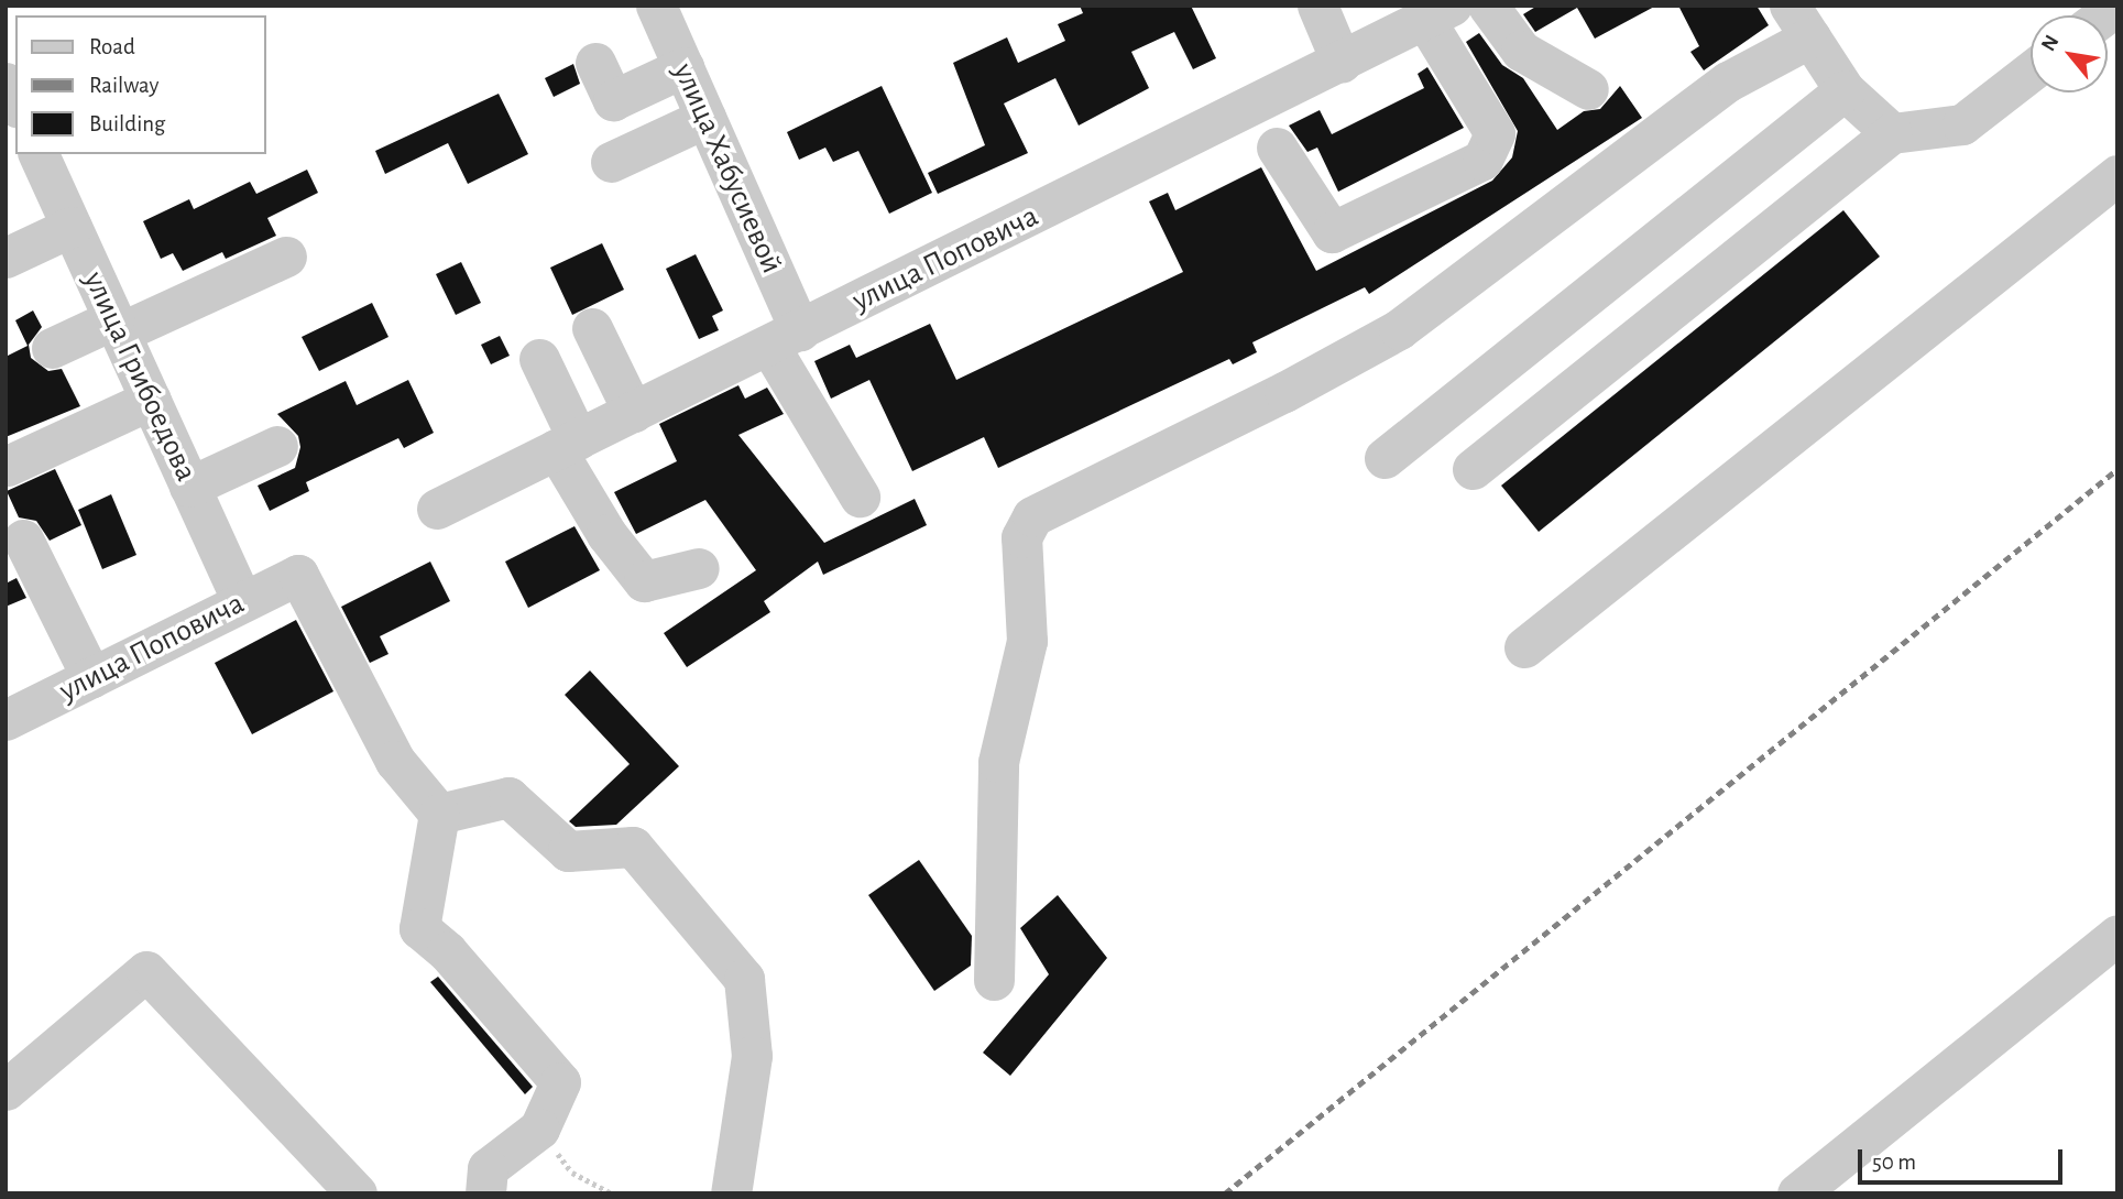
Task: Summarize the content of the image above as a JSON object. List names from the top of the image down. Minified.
{"streets":{"street":["улица Хабусиевой","улица Поповича","улица Грибоедова"]},"crossings":[["улица Хабусиевой","улица Поповича"],["улица Поповича","улица Грибоедова"]],"legend":["Road","Railway","Building"],"scale_bar":"50 m","north":"top left"}
